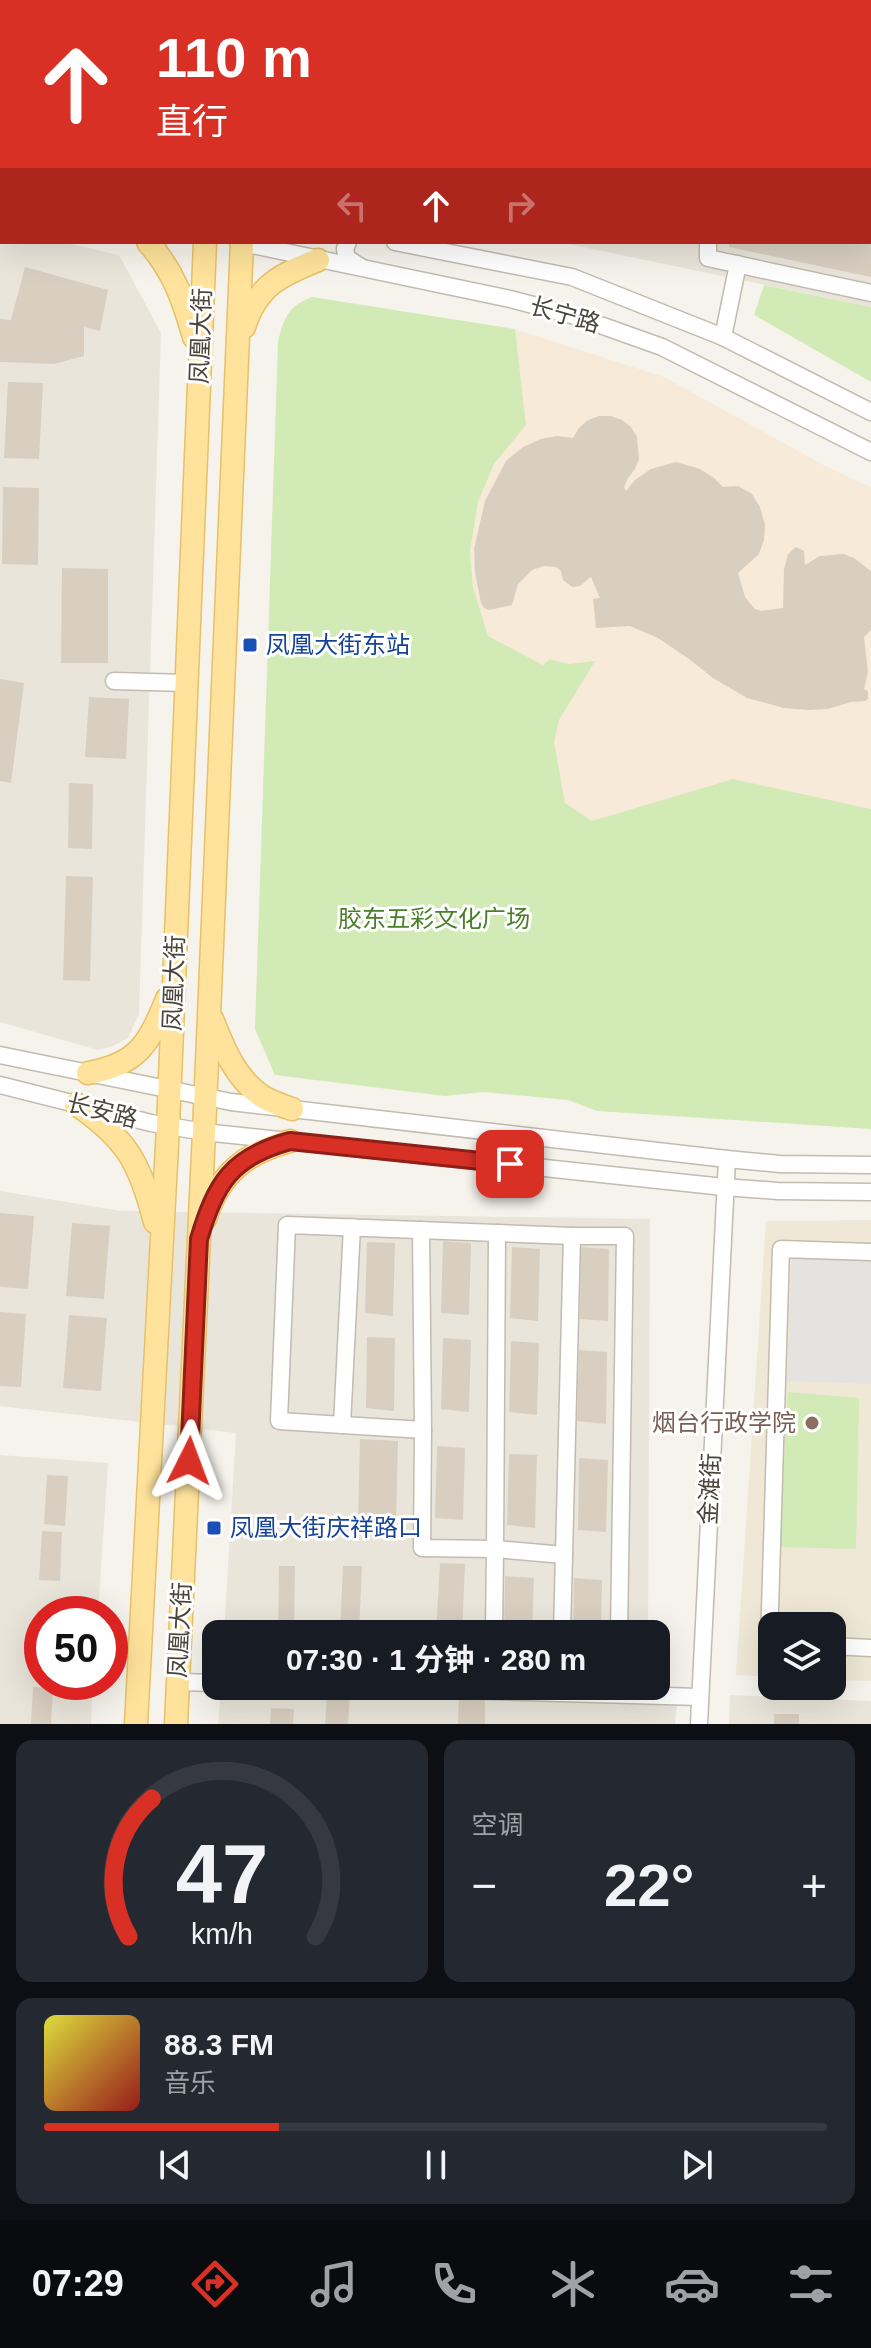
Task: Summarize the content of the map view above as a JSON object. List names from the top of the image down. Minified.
{"streets":{"main road":["凤凰大街"],"street":["长宁路","长安路","金滩街"]},"crossings":[["凤凰大街","长安路"],["长安路","金滩街"]],"parks":["胶东五彩文化广场"],"places":{"transit":["凤凰大街东站","凤凰大街庆祥路口"],"other":["烟台行政学院"]},"page":{"turn":["110 m","直行"],"limit":"50","trip":"07:30 · 1 分钟 · 280 m","tile":"空调","heat":["−","22°","+"],"song":["88.3 FM","音乐"],"tabs":"07:29","gauge":["47","km/h"]}}
